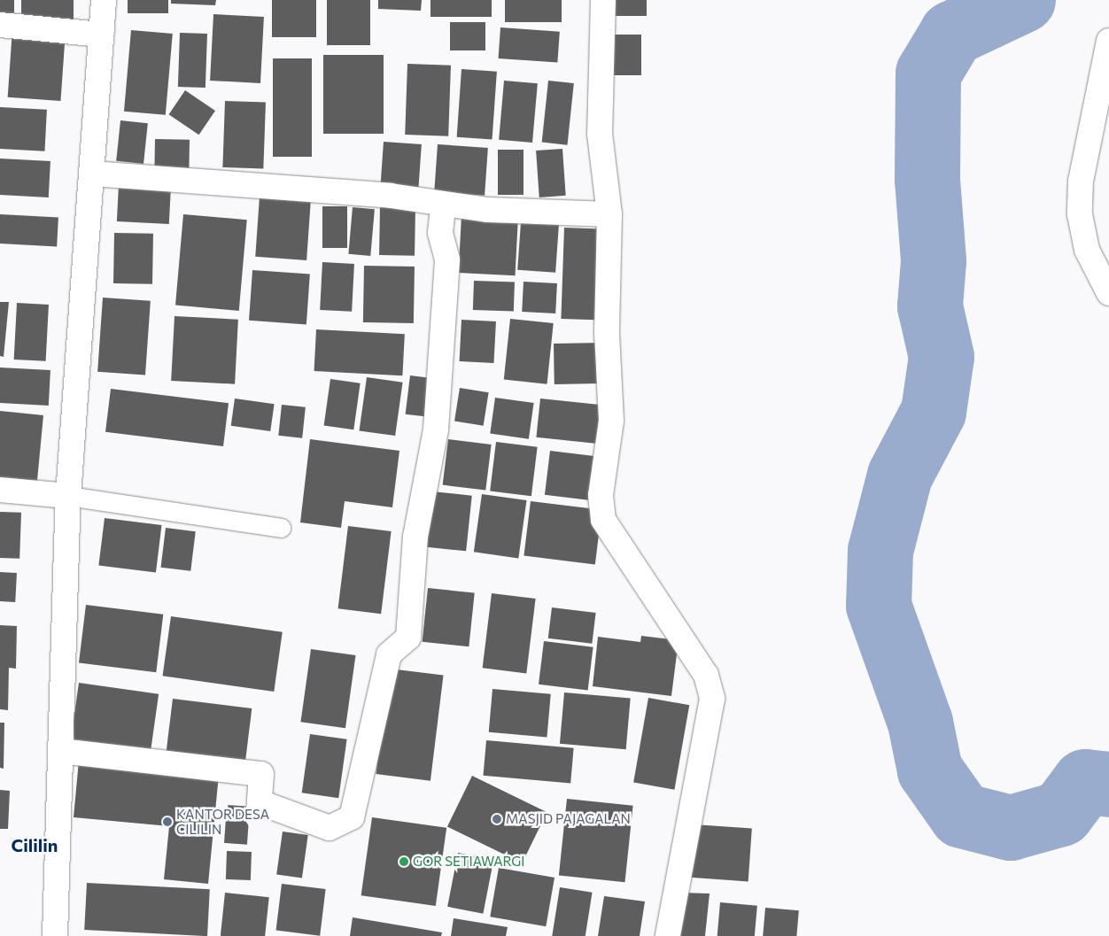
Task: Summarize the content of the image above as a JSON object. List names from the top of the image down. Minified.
{"districts":["Cililin"],"places":["MASJID PAJAGALAN","KANTOR DESA CILILIN","GOR SETIAWARGI"]}
